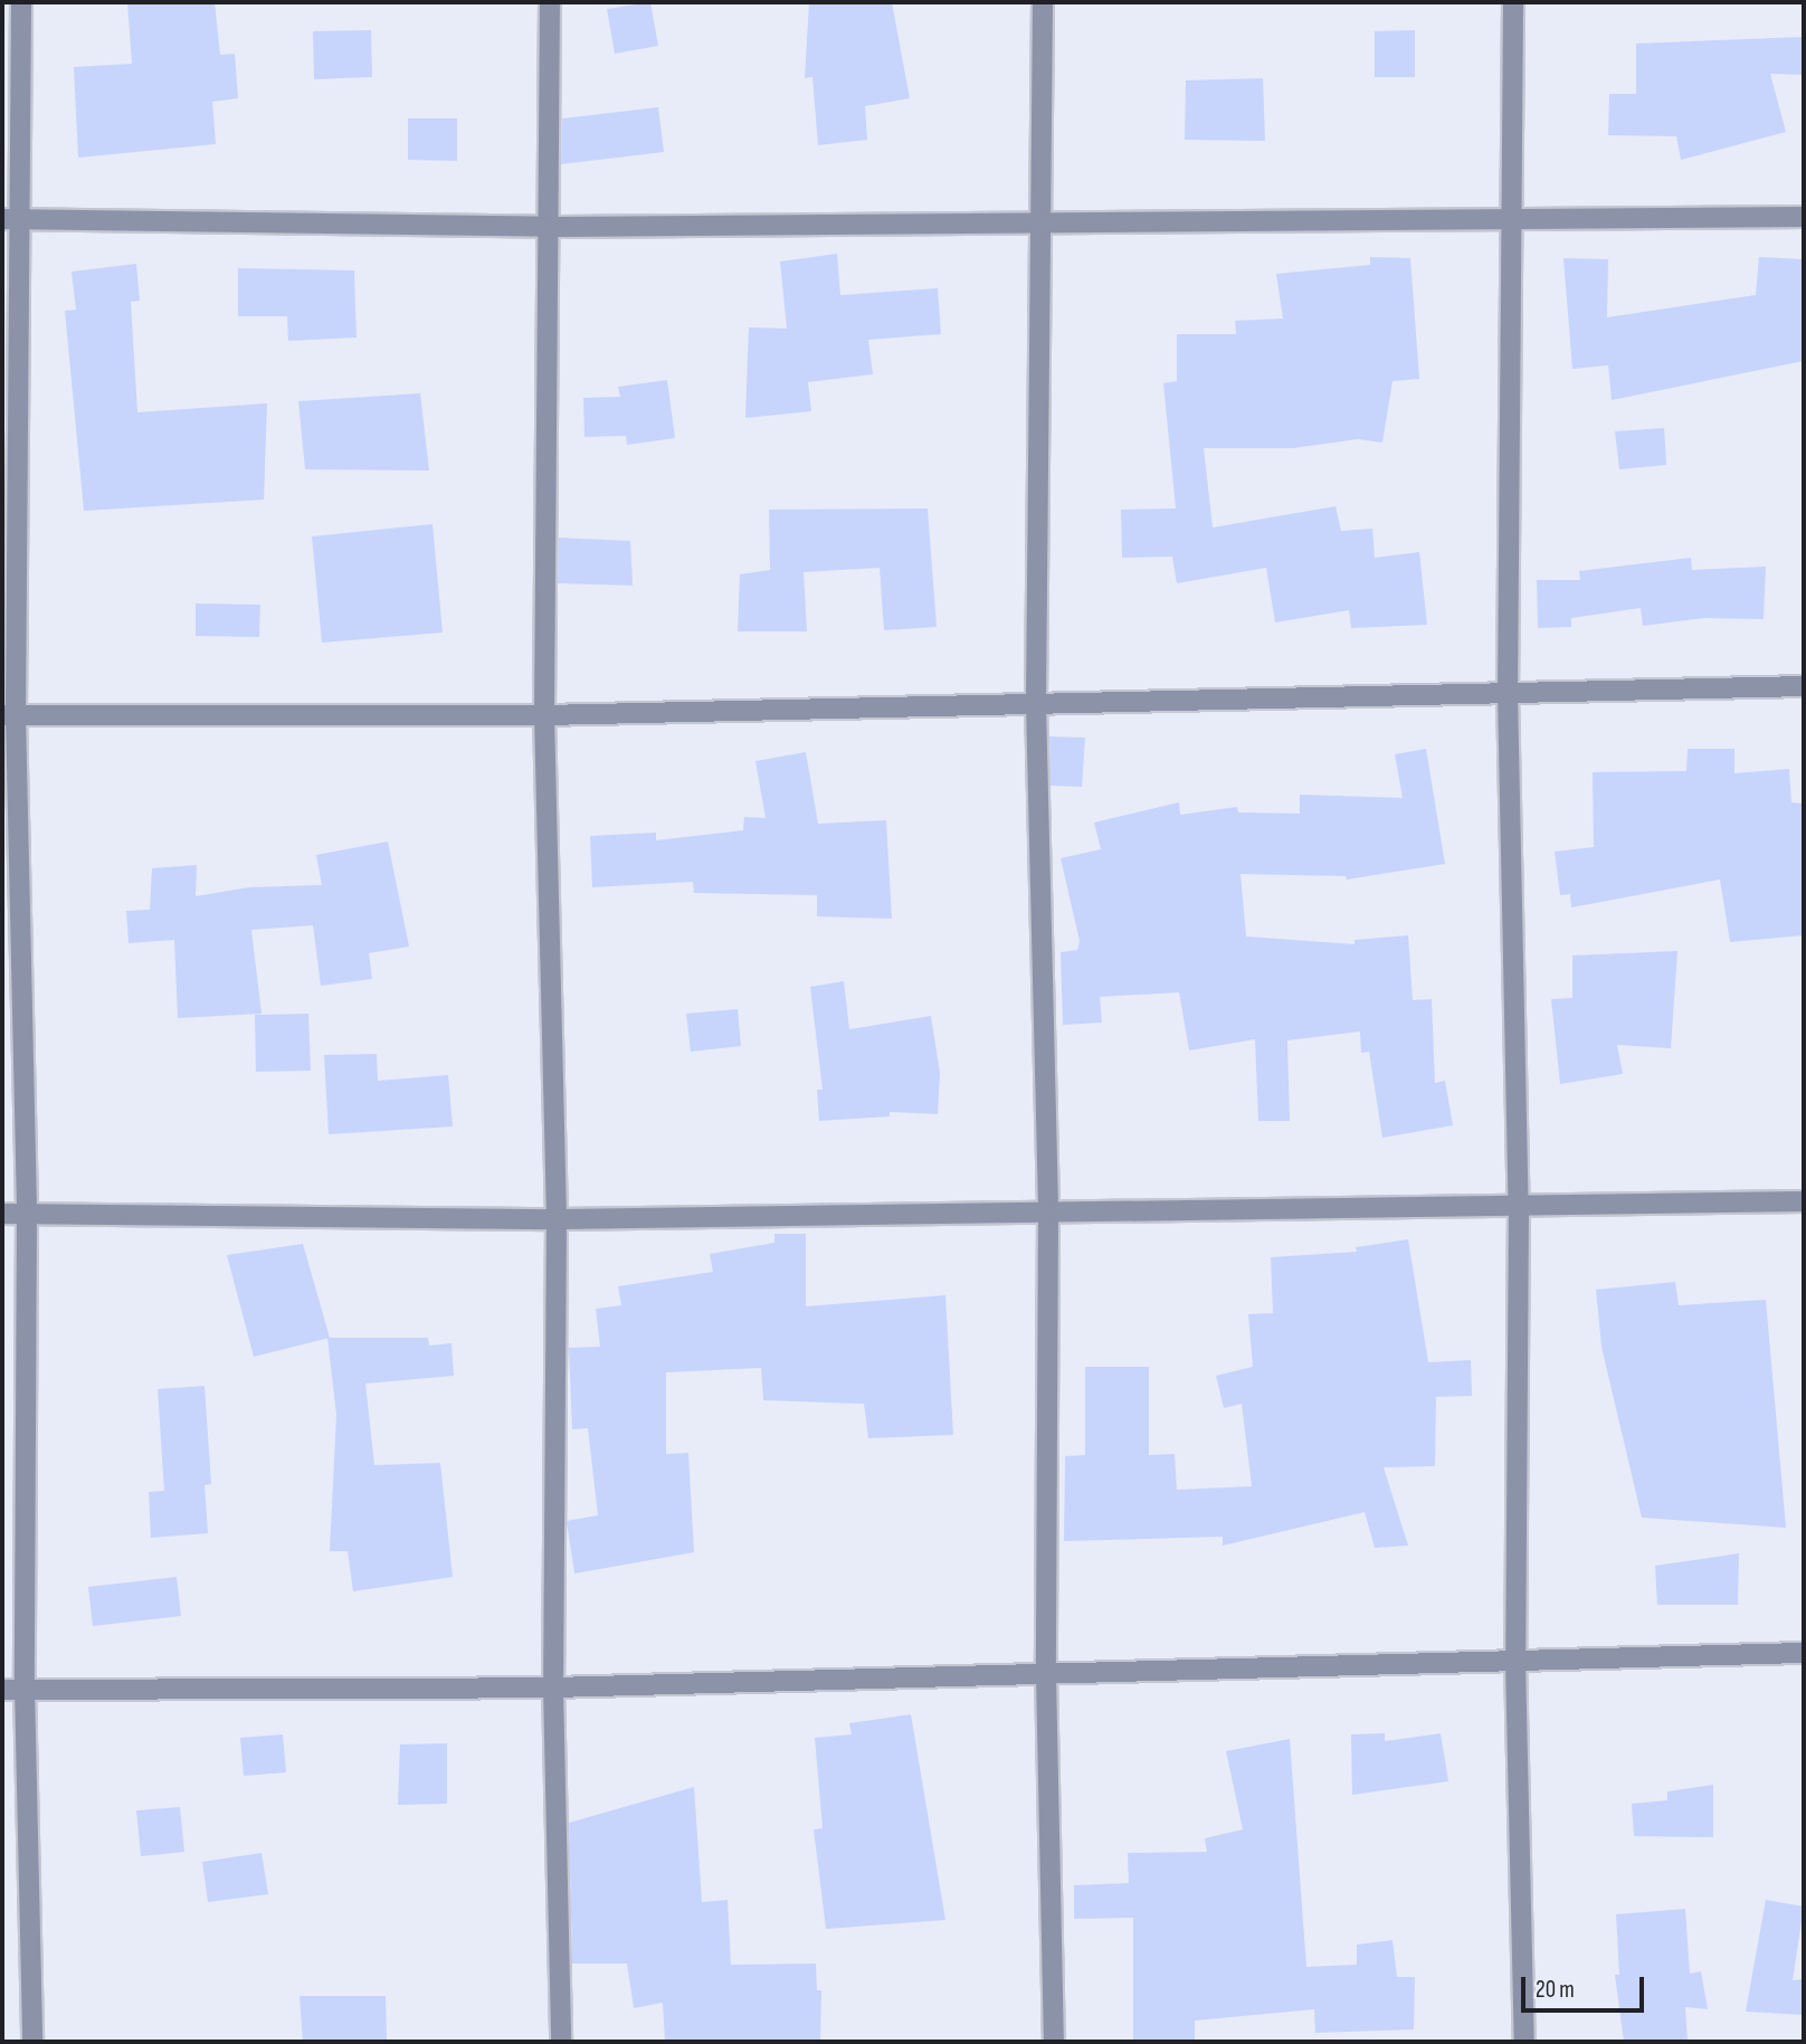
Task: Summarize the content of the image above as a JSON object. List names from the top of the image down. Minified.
{"scale_bar":"20 m"}
